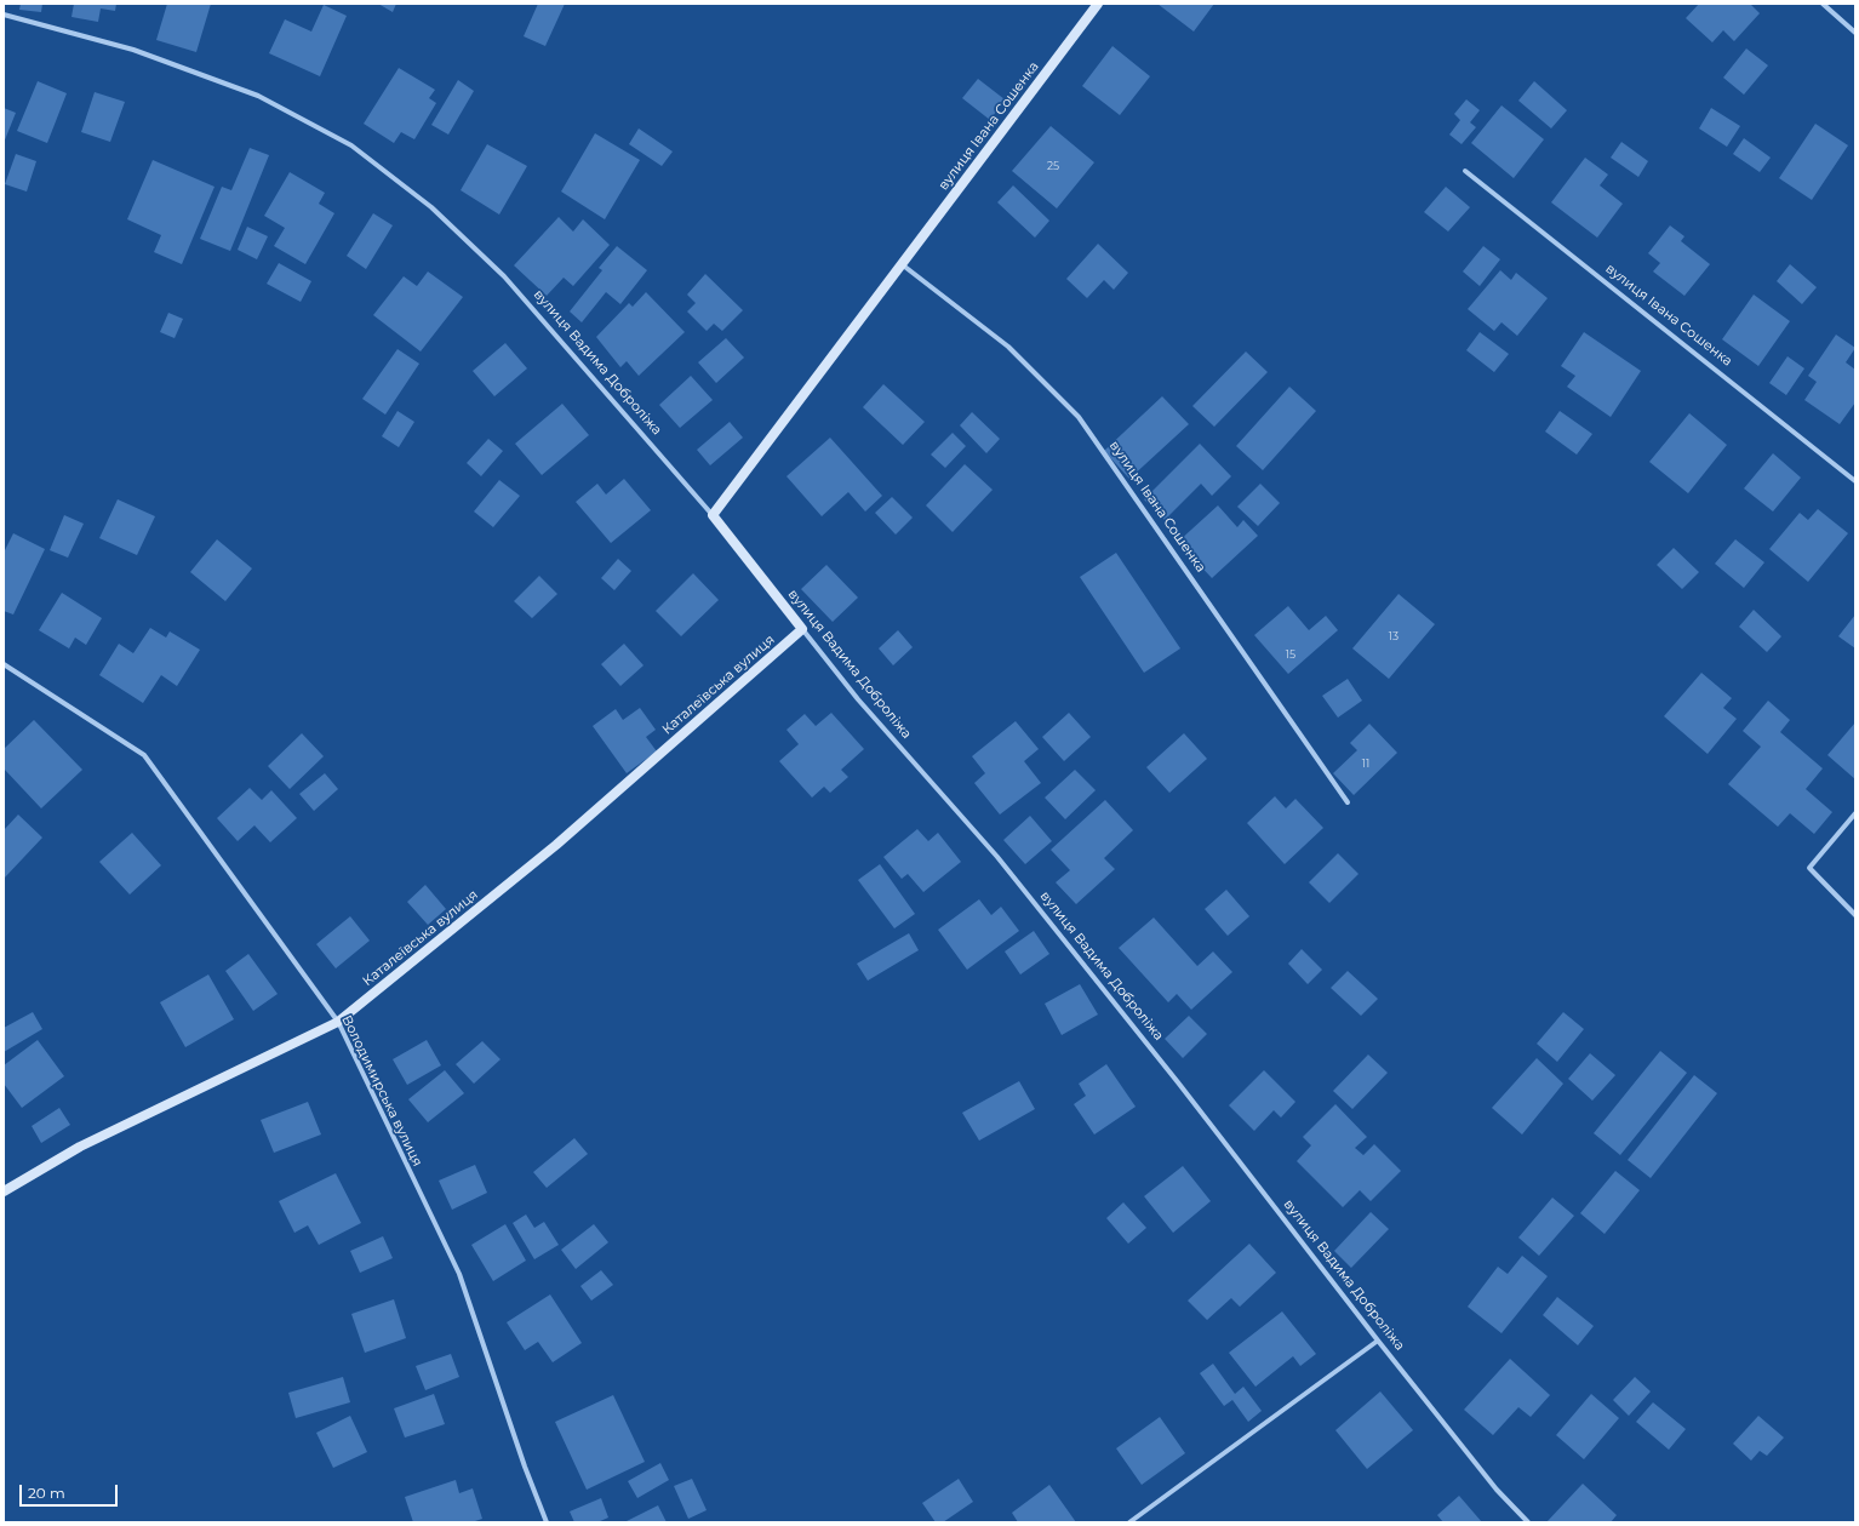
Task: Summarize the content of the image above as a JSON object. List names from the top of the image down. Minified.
{"streets":{"street":["вулиця Івана Сошенка","вулиця Вадима Доброліжа","Каталеївська вулиця","Володимирська вулиця"]},"crossings":[["вулиця Івана Сошенка","вулиця Вадима Доброліжа"],["вулиця Вадима Доброліжа","Каталеївська вулиця"],["Каталеївська вулиця","Володимирська вулиця"]],"house_numbers":["25","13","15","11"],"scale_bar":"20 m"}
